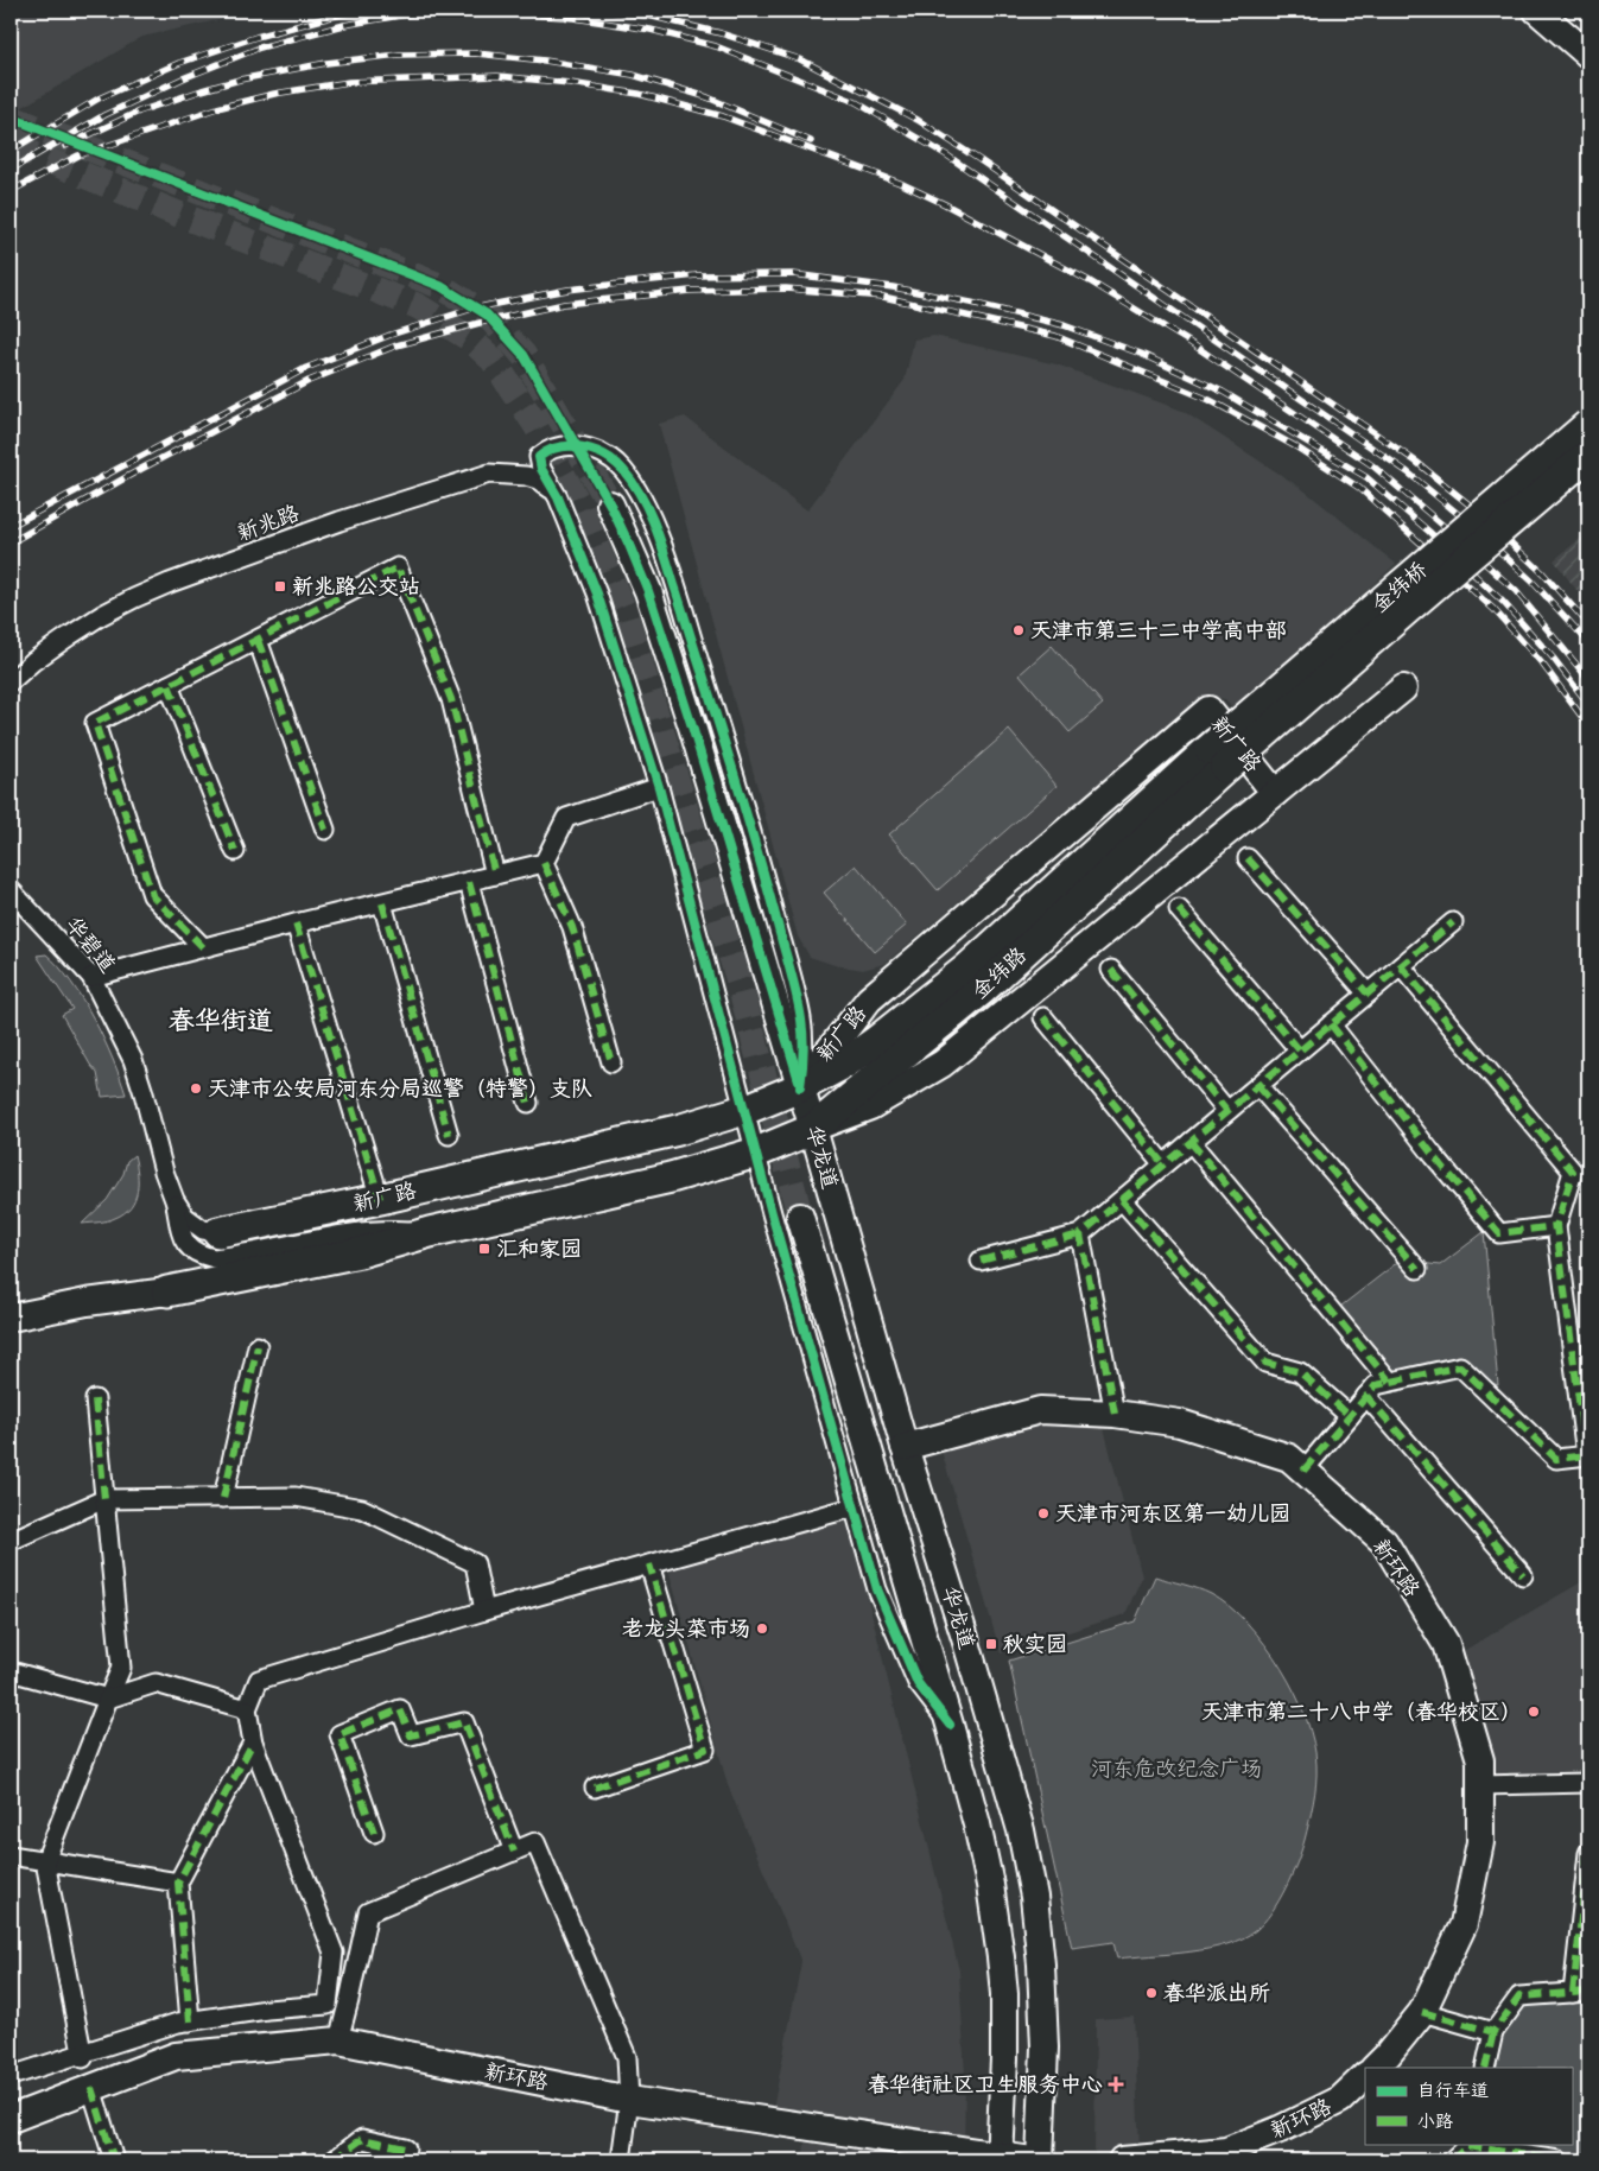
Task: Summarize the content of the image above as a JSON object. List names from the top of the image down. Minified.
{"streets":{"main road":["金纬桥","新广路","金纬路"],"street":["新兆路","华碧道","华龙道","新环路"]},"crossings":[["金纬桥","金纬路"],["新广路","金纬路"],["新广路","华龙道"],["金纬路","华龙道"],["华龙道","新环路"]],"districts":["春华街道"],"parks":["河东危改纪念广场"],"places":{"transit":["新兆路公交站","汇和家园","秋实园"],"other":["天津市第三十二中学高中部","天津市公安局河东分局巡警（特警）支队","天津市河东区第一幼儿园","老龙头菜市场","天津市第二十八中学（春华校区）","春华派出所"],"health":["春华街社区卫生服务中心"]},"legend":["自行车道","小路"]}
